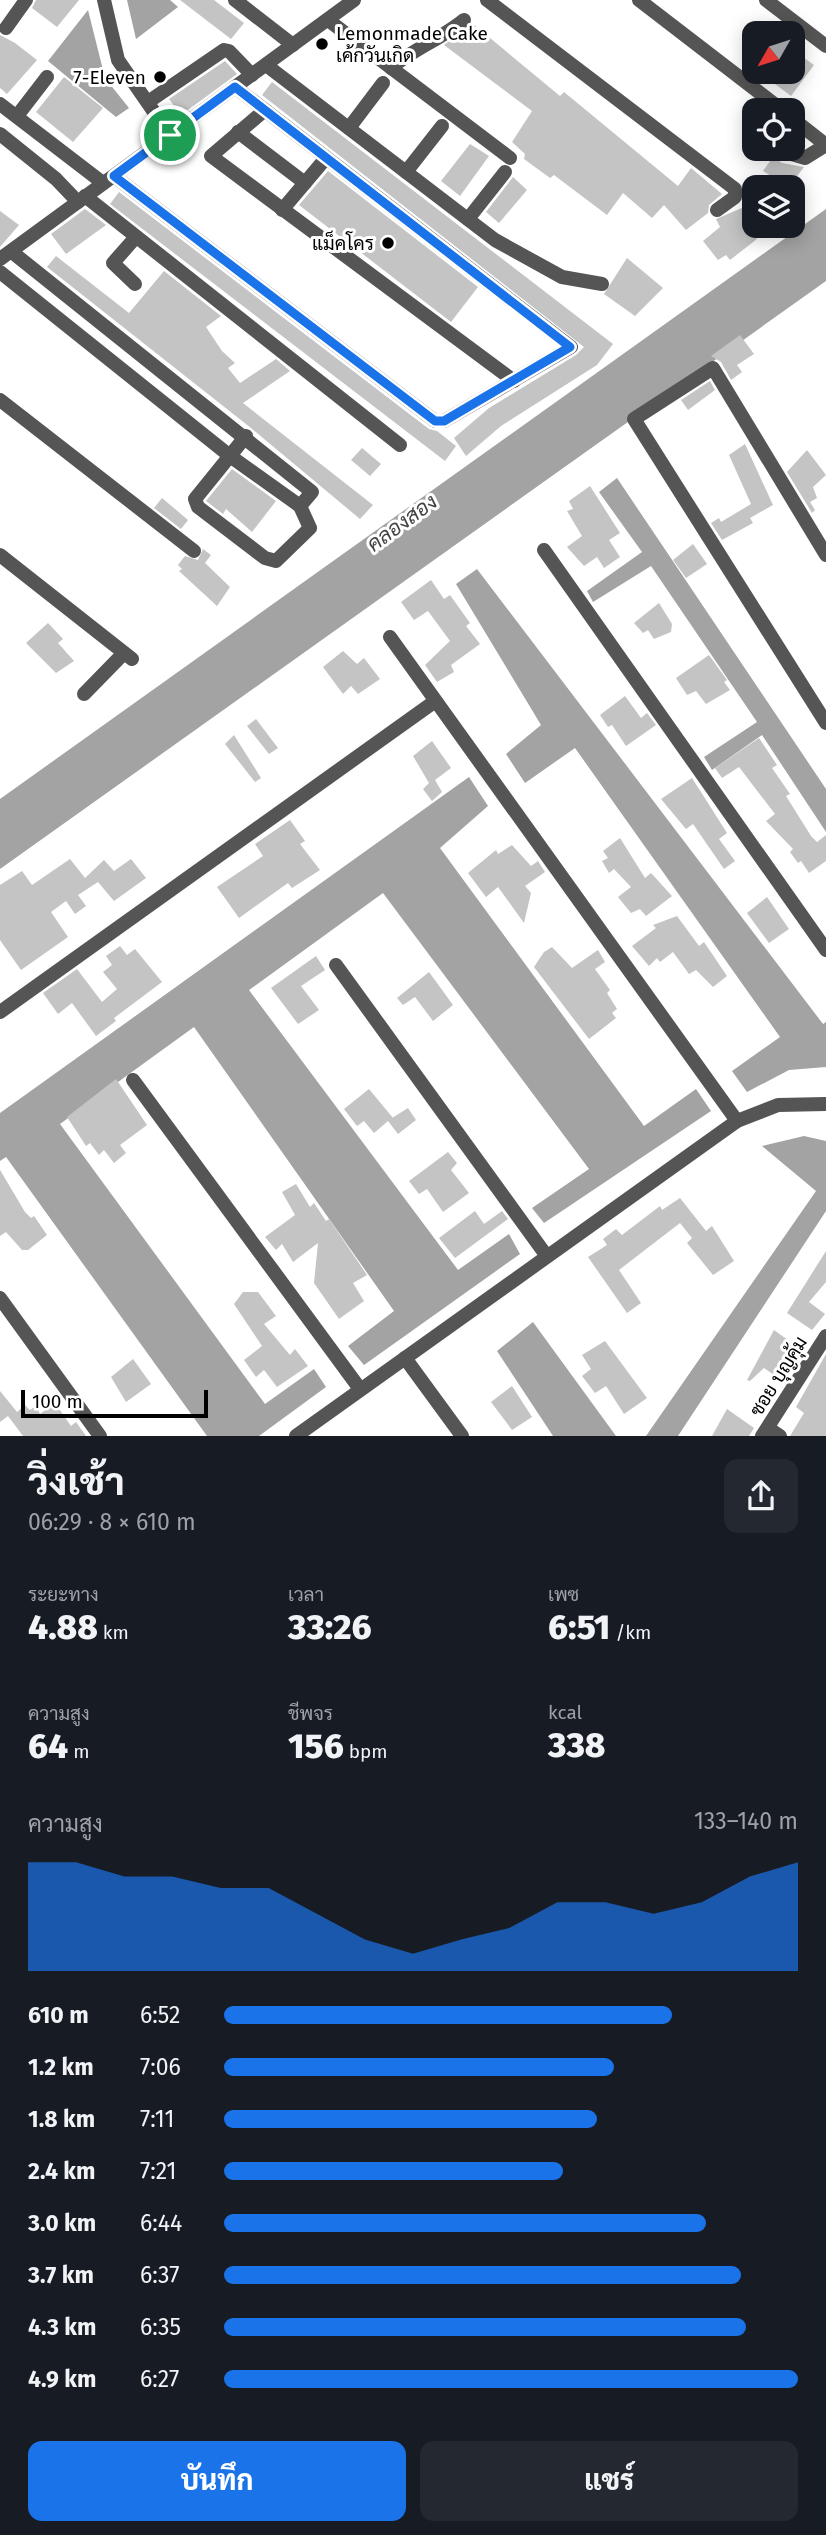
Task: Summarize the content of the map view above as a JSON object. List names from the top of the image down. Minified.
{"streets":{"street":["ซอย บุญคุ้ม"]},"water":["คลองสอง"],"places":["Lemonmade Cake เค้กวันเกิด","7-Eleven","แม็คโคร"],"scale_bar":"100 m","north":"bottom left","page":{"scale":"100 m","heading":["วิ่งเช้า","06:29 · 8 × 610 m"],"stats":[["ระยะทาง","4.88 km"],["เวลา","33:26"],["เพซ","6:51 /km"],["ความสูง","64 m"],["ชีพจร","156 bpm"],["kcal","338"]],"chart":["ความสูง","133–140 m"],"list":[{"name":"610 m","note":"6:52"},{"name":"1.2 km","note":"7:06"},{"name":"1.8 km","note":"7:11"},{"name":"2.4 km","note":"7:21"},{"name":"3.0 km","note":"6:44"},{"name":"3.7 km","note":"6:37"},{"name":"4.3 km","note":"6:35"},{"name":"4.9 km","note":"6:27"}],"buttons":["บันทึก","แชร์"]}}
